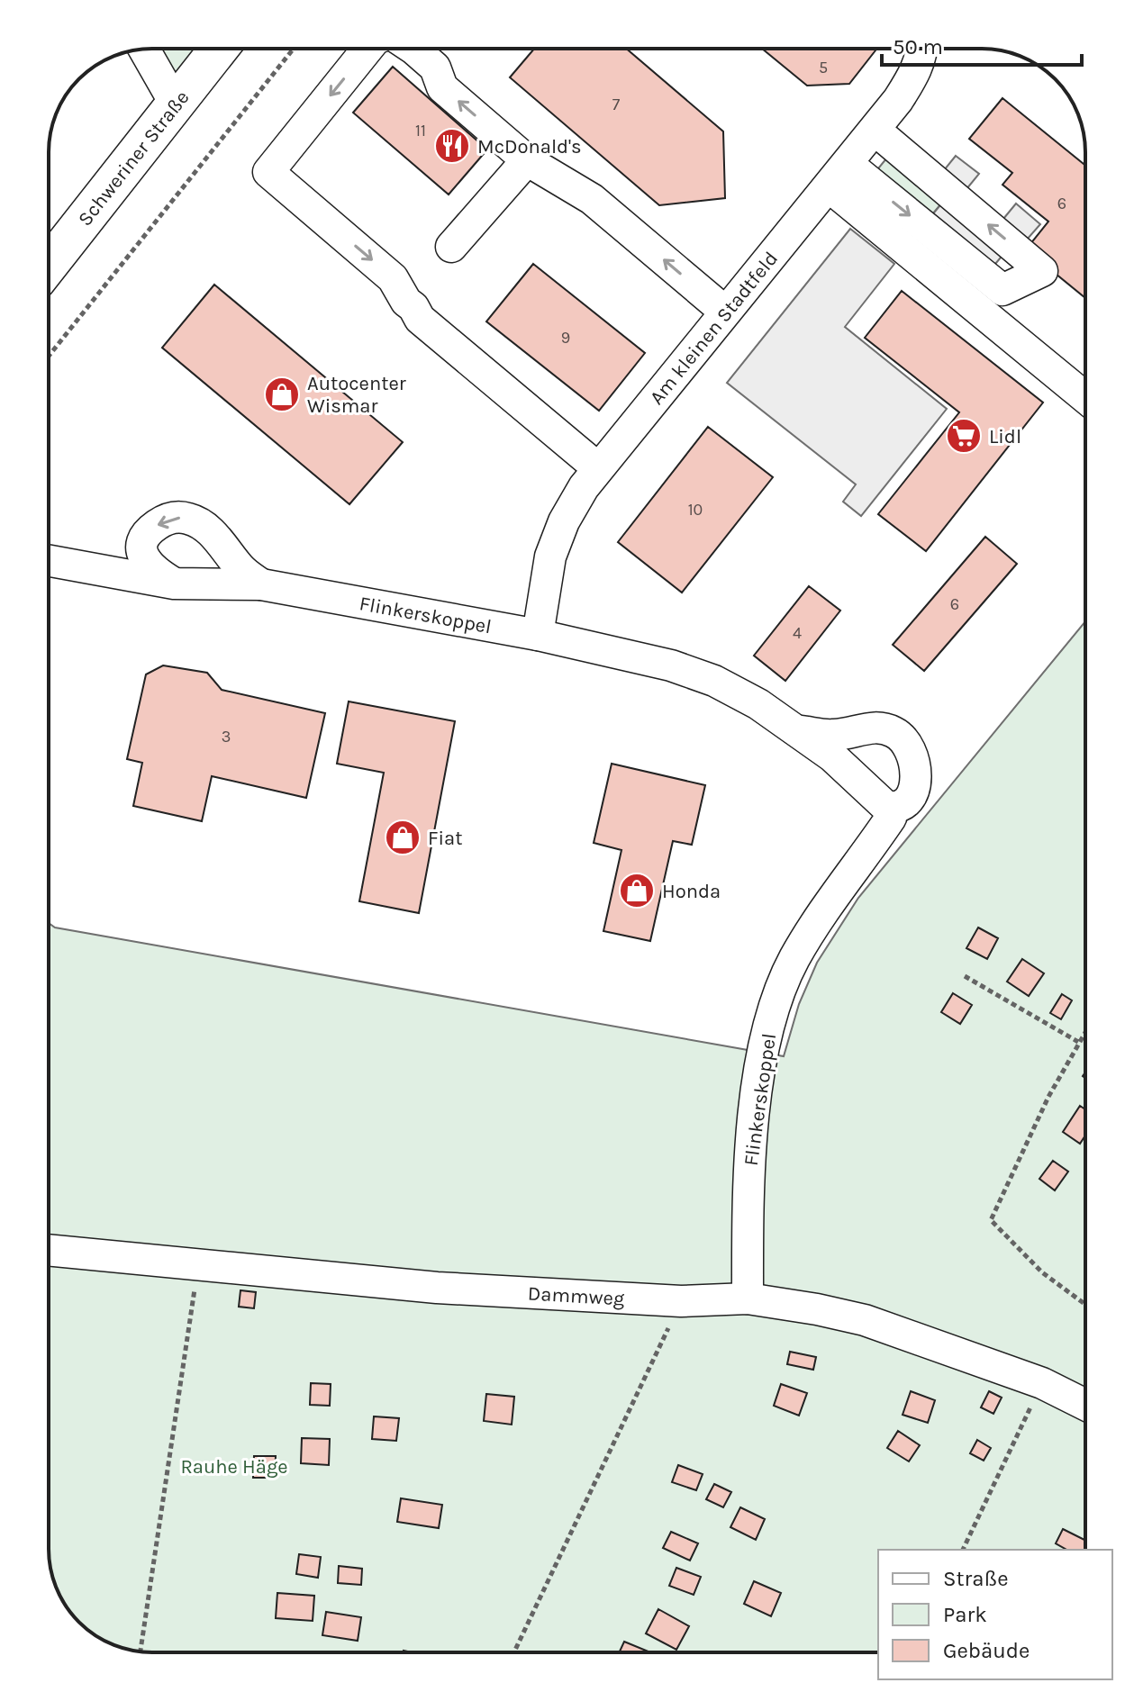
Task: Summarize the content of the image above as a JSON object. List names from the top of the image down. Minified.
{"streets":{"main road":["Schweriner Straße"],"street":["Am kleinen Stadtfeld","Flinkerskoppel","Dammweg"]},"crossings":[["Am kleinen Stadtfeld","Flinkerskoppel"],["Flinkerskoppel","Dammweg"]],"parks":["Rauhe Häge"],"places":{"restaurant":["McDonald's"],"shop":["Autocenter Wismar","Fiat","Honda"],"supermarket":["Lidl"]},"house_numbers":["5","7","11","6","9","10","6","4","3"],"legend":["Straße","Park","Gebäude"],"scale_bar":"50 m"}
